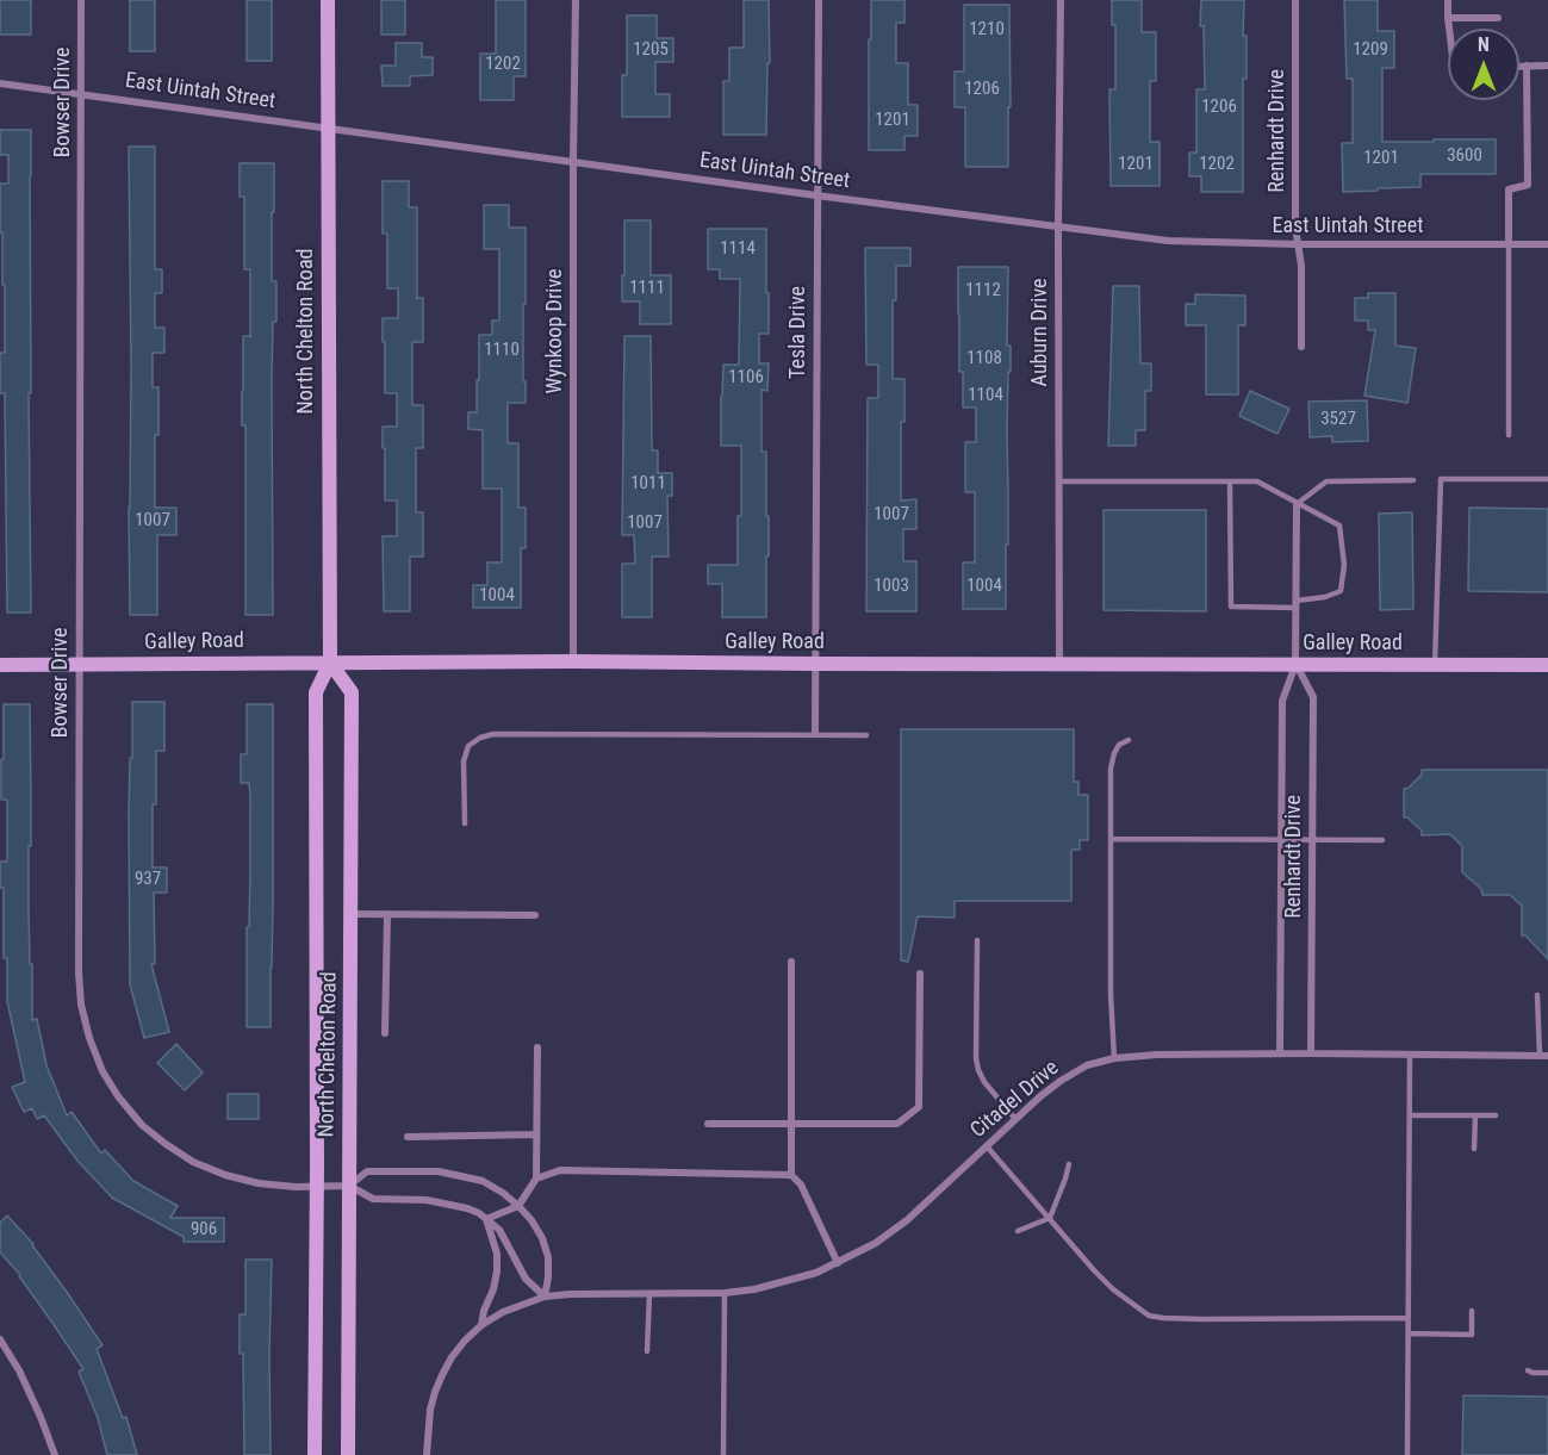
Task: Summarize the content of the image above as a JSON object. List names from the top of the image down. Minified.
{"streets":{"main road":["North Chelton Road","Galley Road"],"street":["East Uintah Street","Bowser Drive","Renhardt Drive","Wynkoop Drive","Tesla Drive","Auburn Drive","Citadel Drive"]},"crossings":[["East Uintah Street","Bowser Drive"],["East Uintah Street","Renhardt Drive"],["East Uintah Street","North Chelton Road"],["East Uintah Street","Wynkoop Drive"],["East Uintah Street","Tesla Drive"],["East Uintah Street","Auburn Drive"],["Bowser Drive","North Chelton Road"],["Bowser Drive","Galley Road"],["Renhardt Drive","Galley Road"],["Renhardt Drive","Citadel Drive"],["North Chelton Road","Galley Road"],["Wynkoop Drive","Galley Road"],["Tesla Drive","Galley Road"],["Auburn Drive","Galley Road"]],"house_numbers":["1210","1205","1209","1202","1206","1206","1201","3600","1201","1201","1202","1114","1111","1112","1110","1108","1106","1104","3527","1011","1007","1007","1007","1003","1004","1004","937","906"],"north":"top"}
